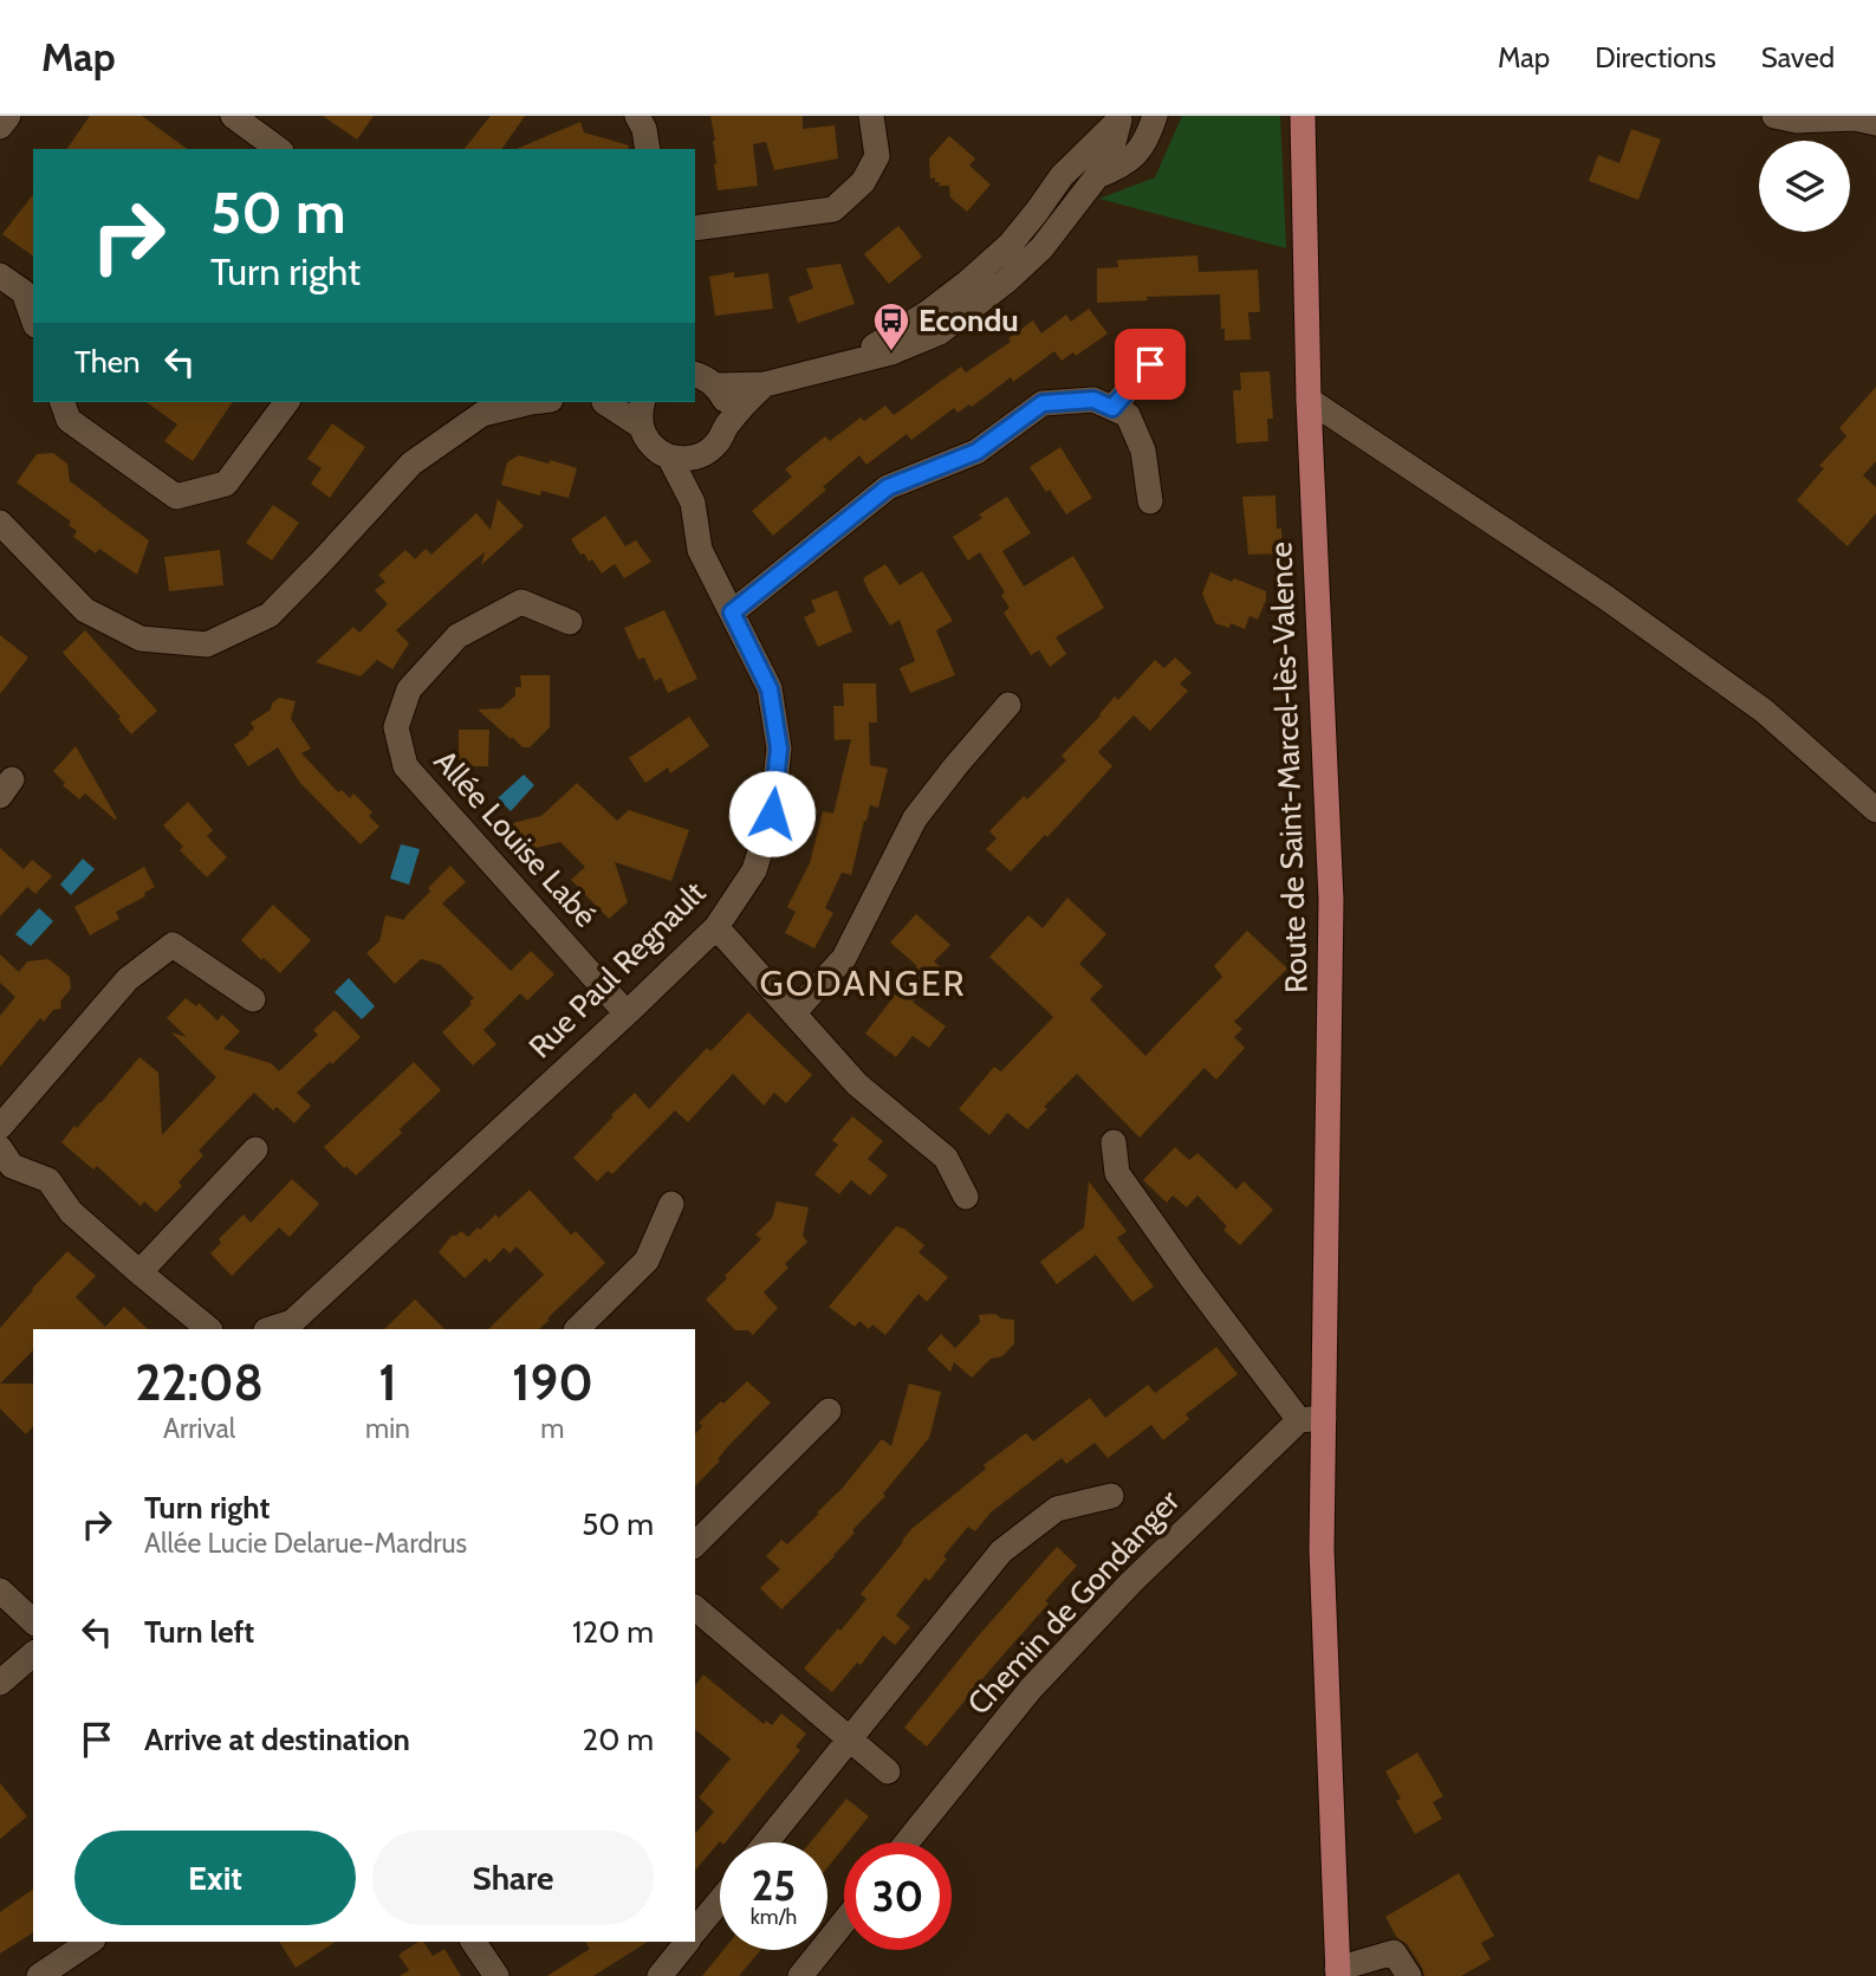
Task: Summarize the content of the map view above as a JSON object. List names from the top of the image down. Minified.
{"streets":{"main road":["Route de Saint-Marcel-lès-Valence"],"street":["Allée Louise Labé","Rue Paul Regnault","Chemin de Gondanger"]},"crossings":[["Route de Saint-Marcel-lès-Valence","Chemin de Gondanger"],["Allée Louise Labé","Rue Paul Regnault"]],"districts":["GODANGER"],"places":{"bus stop":["Econdu"]},"page":{"header":"Map","nav":["Map","Directions","Saved"],"turn":["50 m","Turn right"],"then":"Then","eta":["22:08","Arrival","1","min","190","m"],"list":[{"name":"Turn right","note":"Allée Lucie Delarue-Mardrus","value":"50 m"},{"name":"Turn left","value":"120 m"},{"name":"Arrive at destination","value":"20 m"}],"buttons":["Exit","Share"],"speed":"25 km/h","limit":"30"}}
